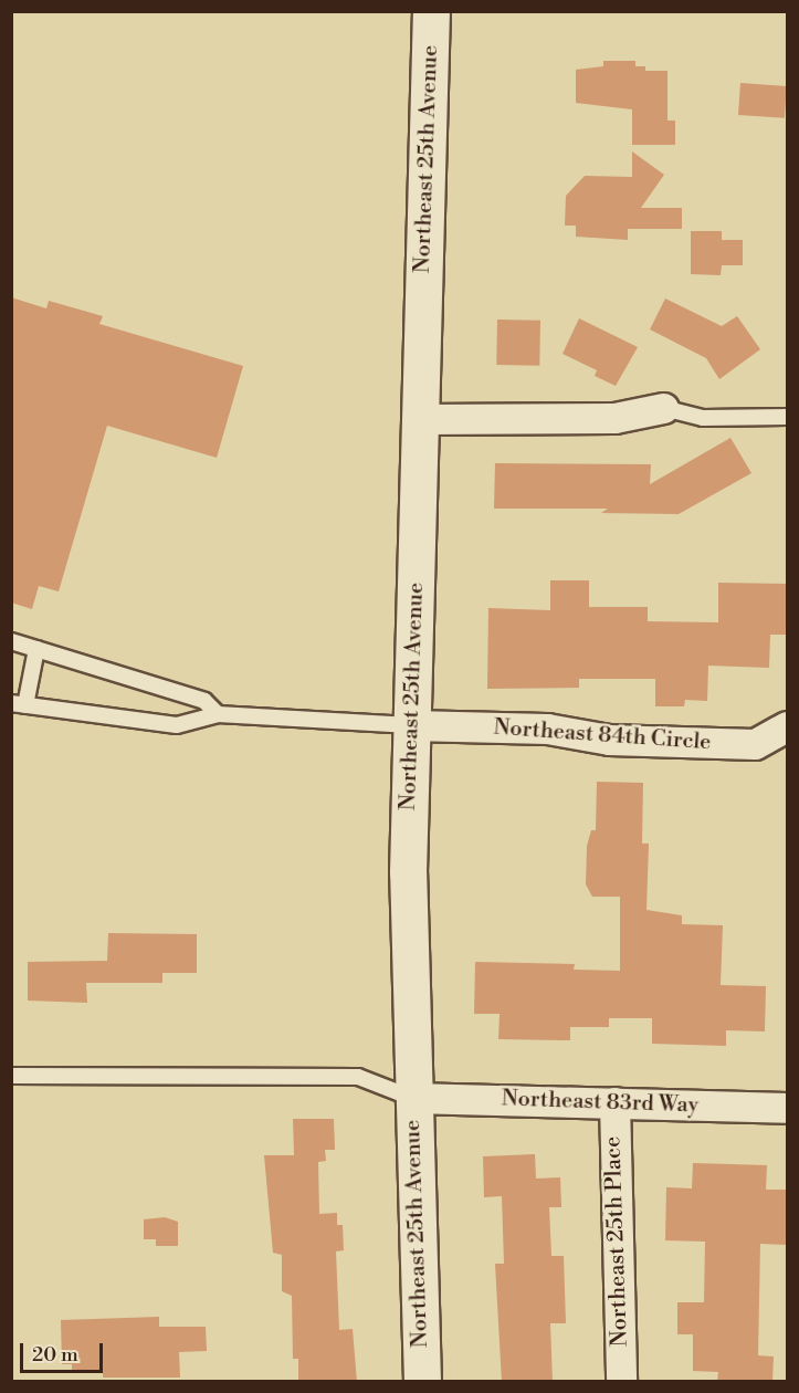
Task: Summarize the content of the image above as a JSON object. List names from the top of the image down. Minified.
{"streets":{"street":["Northeast 25th Avenue","Northeast 84th Circle","Northeast 83rd Way","Northeast 25th Place"]},"crossings":[["Northeast 25th Avenue","Northeast 84th Circle"],["Northeast 25th Avenue","Northeast 83rd Way"],["Northeast 83rd Way","Northeast 25th Place"]],"scale_bar":"20 m"}
